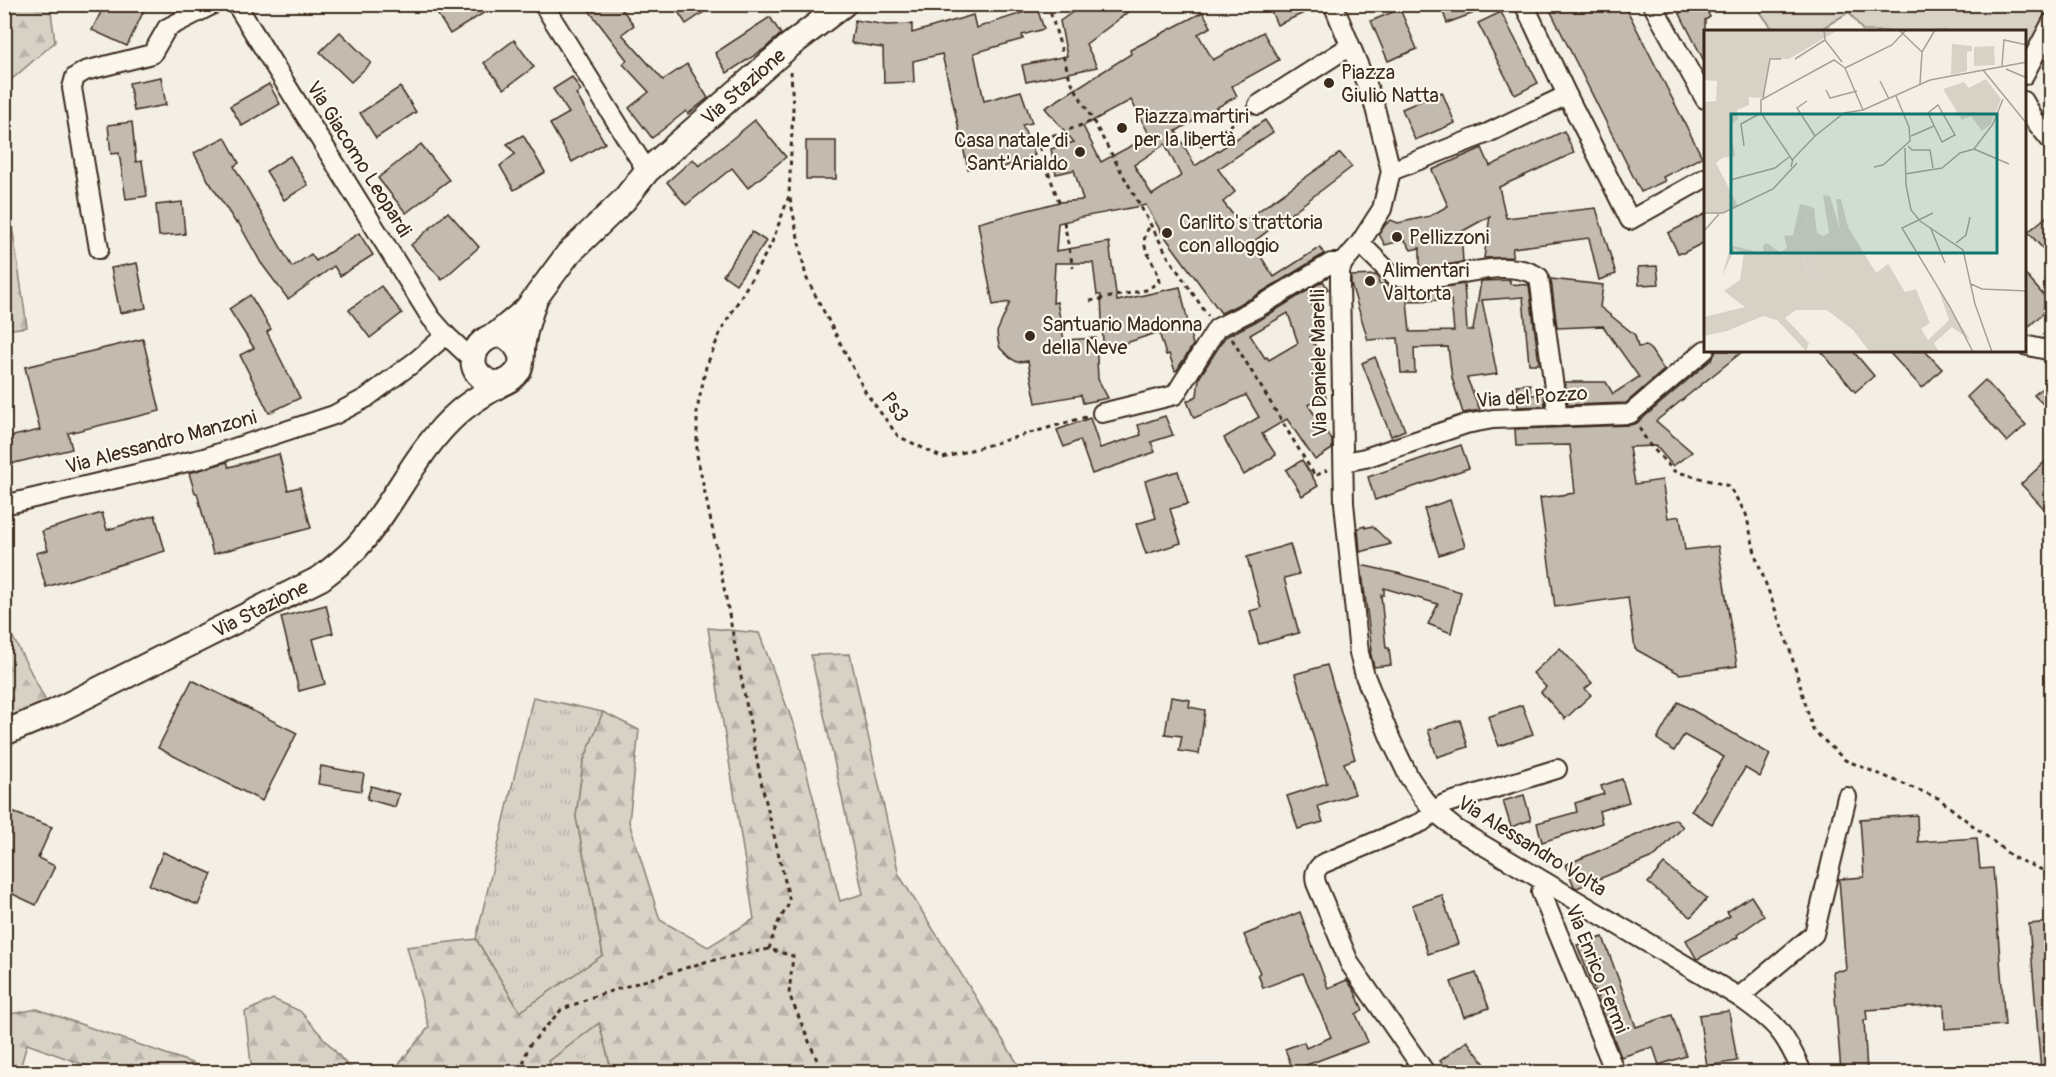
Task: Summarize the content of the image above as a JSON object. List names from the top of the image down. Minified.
{"streets":{"main road":["Via Stazione"],"street":["Via Giacomo Leopardi","Via Daniele Marelli","Via del Pozzo","Via Alessandro Manzoni","Via Alessandro Volta","Via Enrico Fermi"],"path":["Ps3"]},"crossings":[["Via Stazione","Via Giacomo Leopardi"],["Via Giacomo Leopardi","Via Alessandro Manzoni"],["Via Daniele Marelli","Via del Pozzo"],["Via Daniele Marelli","Via Alessandro Volta"],["Via del Pozzo","Via Alessandro Volta"],["Via Alessandro Volta","Via Enrico Fermi"]],"places":["Piazza Giulio Natta","Piazza martiri per la libertà","Casa natale di Sant'Arialdo","Carlito's trattoria con alloggio","Pellizzoni","Alimentari Valtorta","Santuario Madonna della Neve"]}
